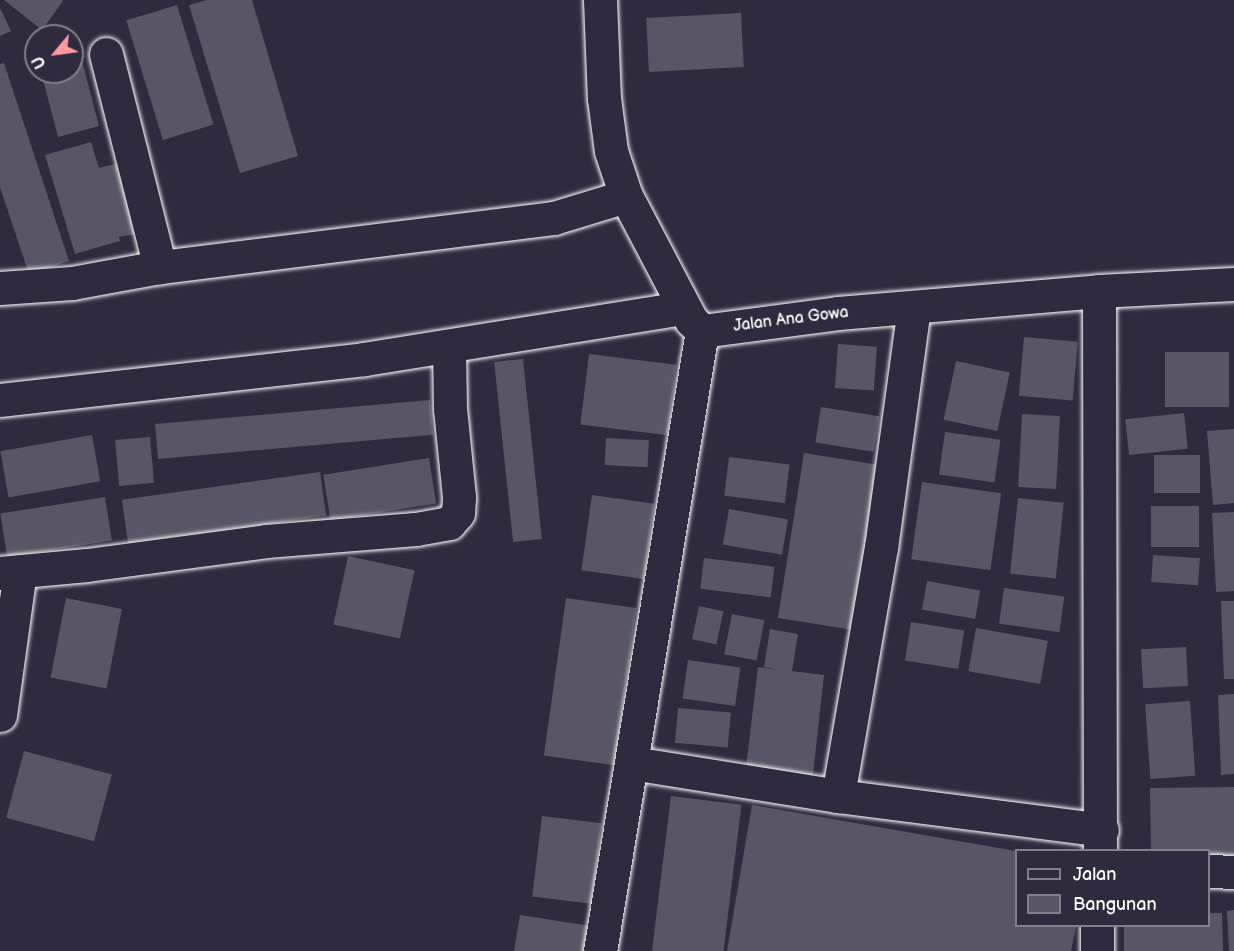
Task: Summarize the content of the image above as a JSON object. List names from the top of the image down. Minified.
{"streets":{"street":["Jalan Ana Gowa"]},"legend":["Jalan","Bangunan"],"north":"bottom left"}
